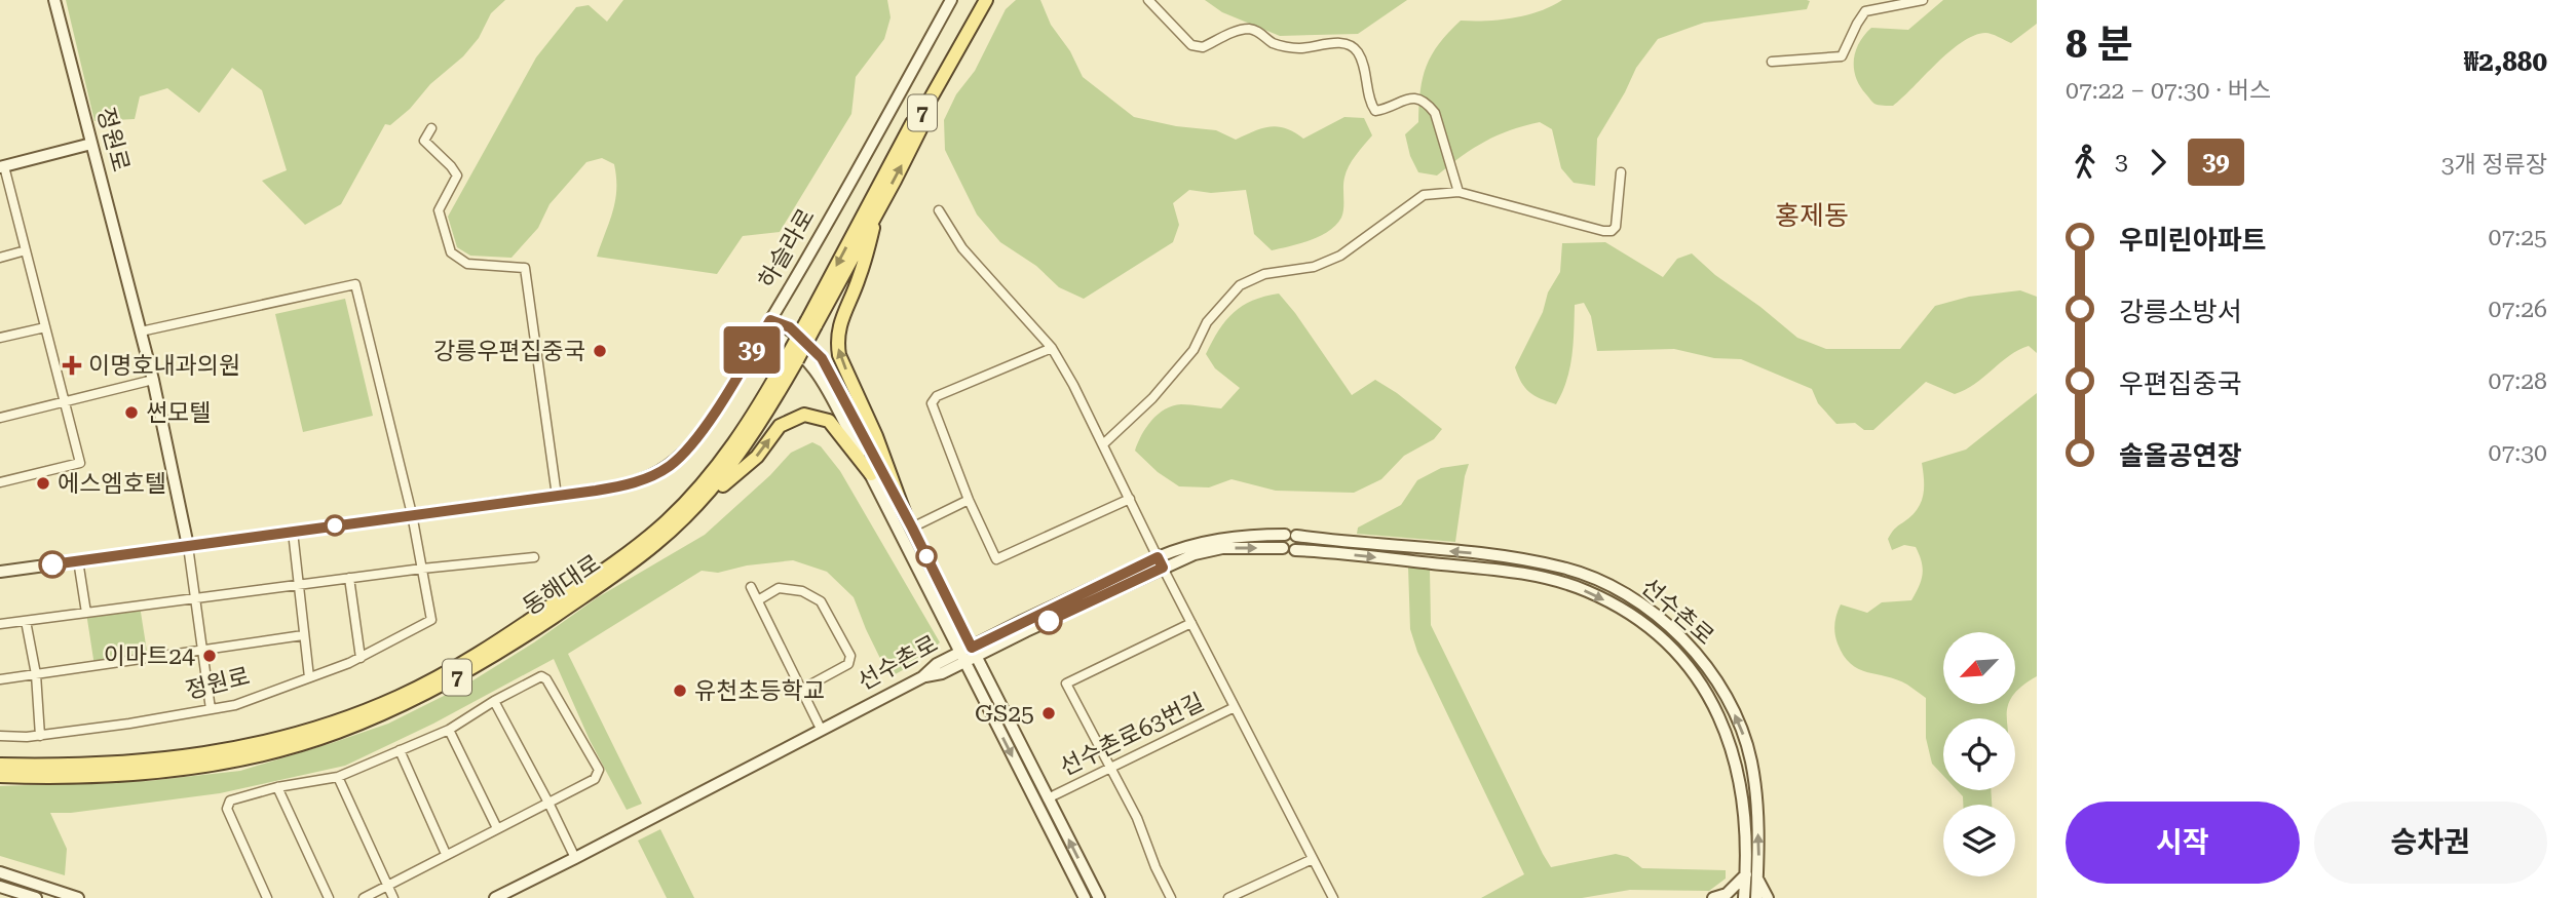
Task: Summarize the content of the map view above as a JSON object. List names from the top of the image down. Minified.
{"streets":{"main road":["7","동해대로"],"street":["정원로","하슬라로","선수촌로","선수촌로63번길"]},"crossings":[["정원로","하슬라로"],["하슬라로","선수촌로"],["선수촌로","선수촌로63번길"]],"districts":["홍제동"],"places":{"other":["강릉우편집중국","썬모텔","에스엠호텔","이마트24","유천초등학교","GS25"],"health":["이명호내과의원"]},"lines":["bus line 39"],"north":"bottom left","page":{"on_map":"39","heading":["8 분","07:22 – 07:30 · 버스","₩2,880"],"legs":["3","39","3개 정류장"],"list":[{"name":"우미린아파트","value":"07:25"},{"name":"강릉소방서","value":"07:26"},{"name":"우편집중국","value":"07:28"},{"name":"솔올공연장","value":"07:30"}],"buttons":["시작","승차권"]}}
